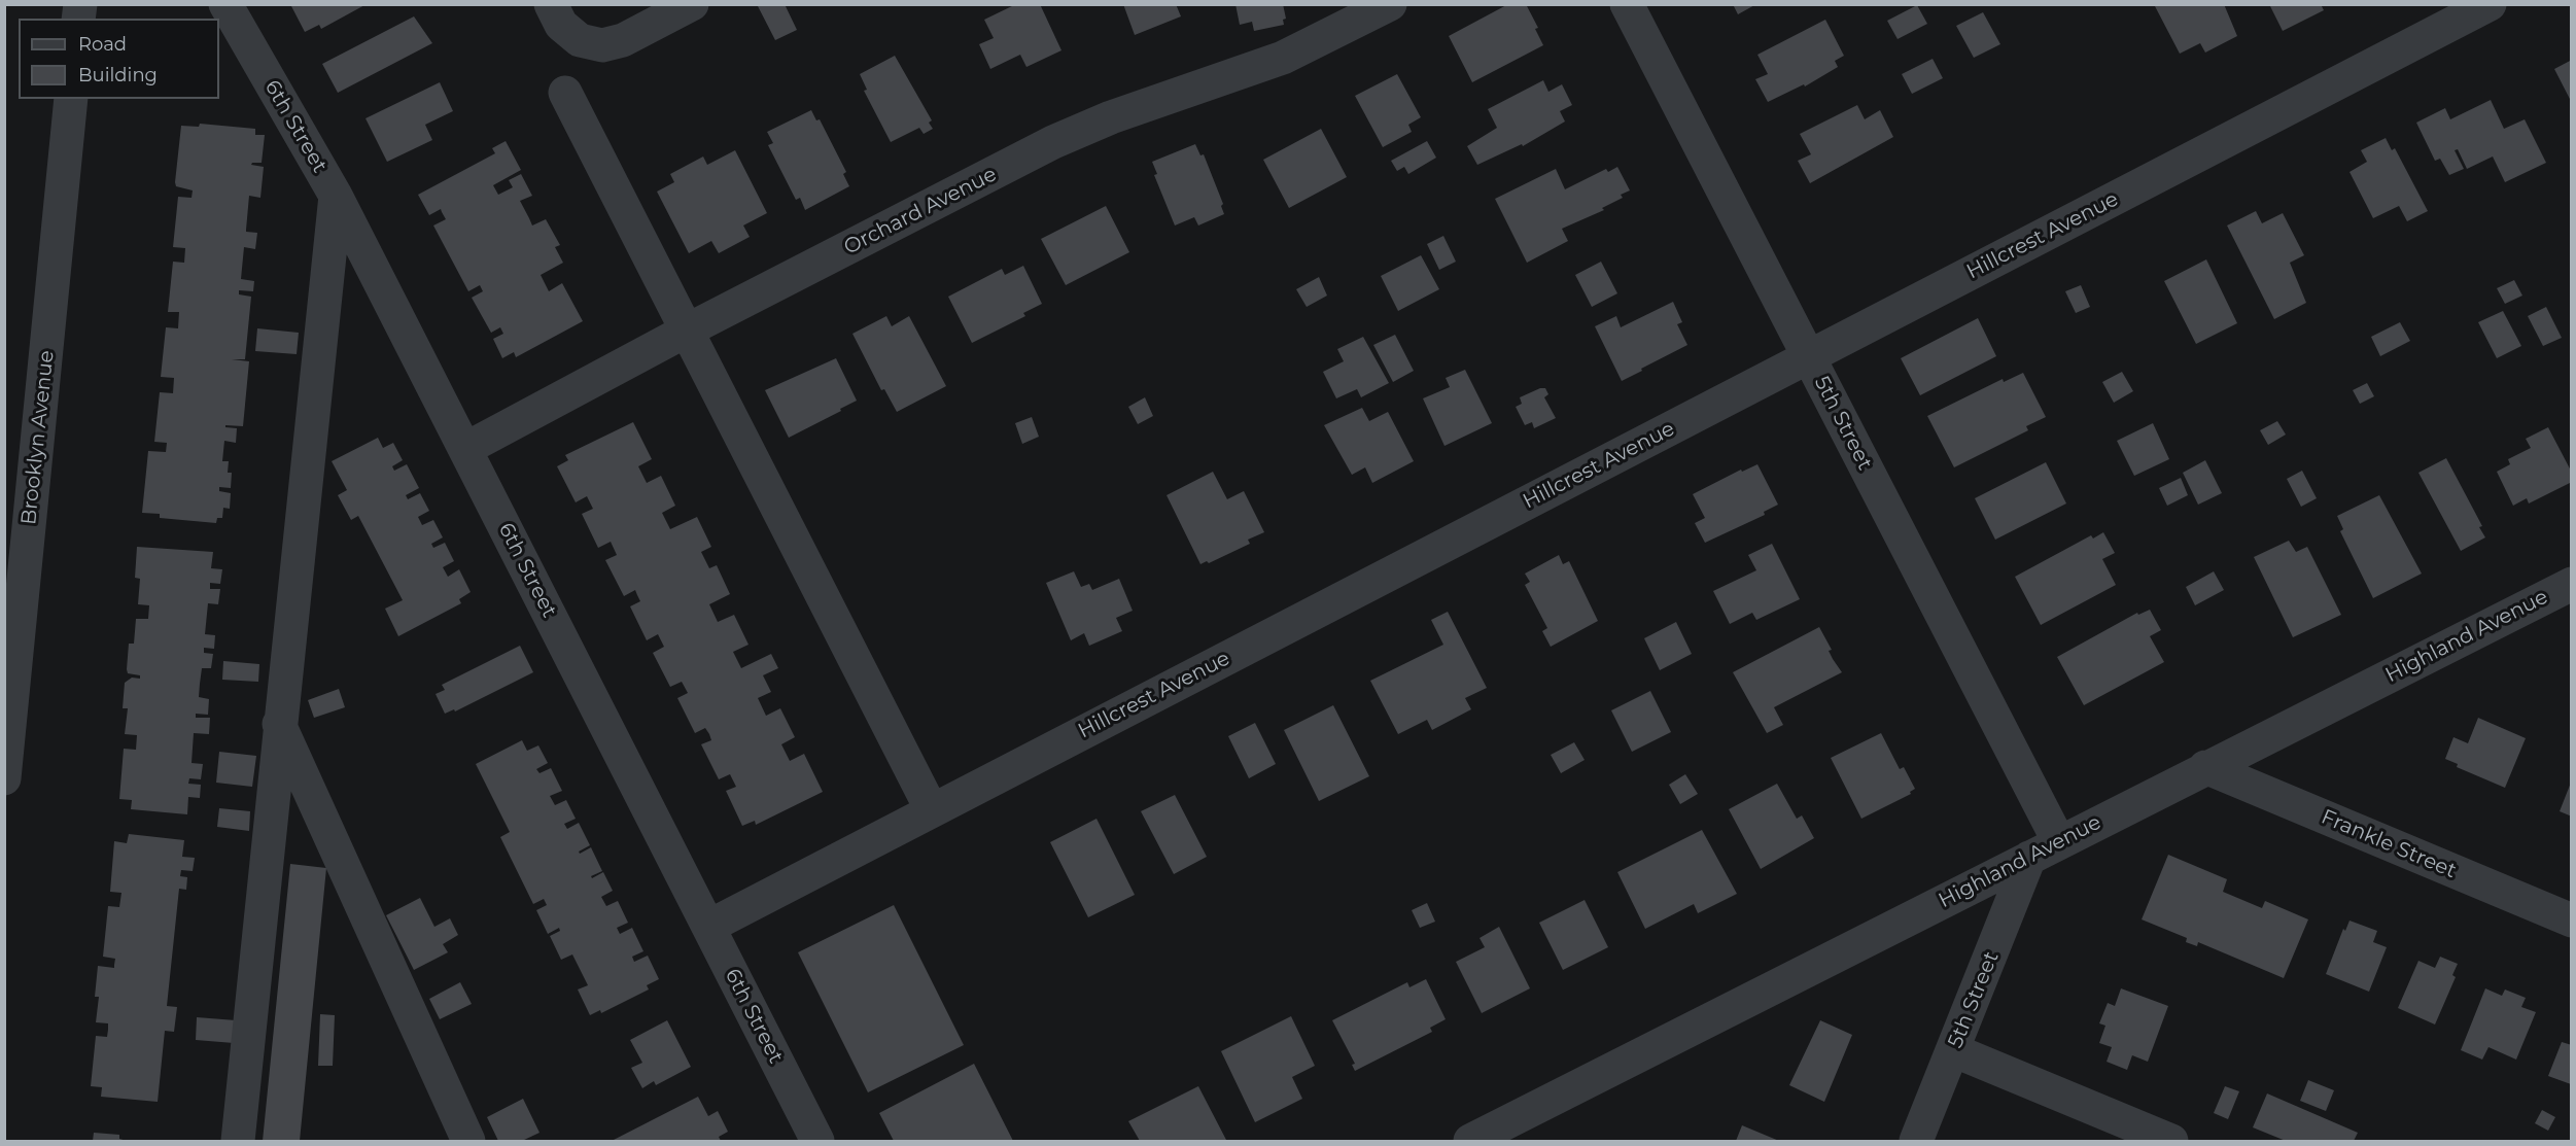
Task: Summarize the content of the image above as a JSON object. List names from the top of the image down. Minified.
{"streets":{"street":["6th Street","Orchard Avenue","Hillcrest Avenue","5th Street","Brooklyn Avenue","Highland Avenue","Frankle Street"]},"crossings":[["6th Street","Orchard Avenue"],["6th Street","Hillcrest Avenue"],["Hillcrest Avenue","5th Street"],["5th Street","Highland Avenue"],["Highland Avenue","Frankle Street"]],"legend":["Road","Building"]}
